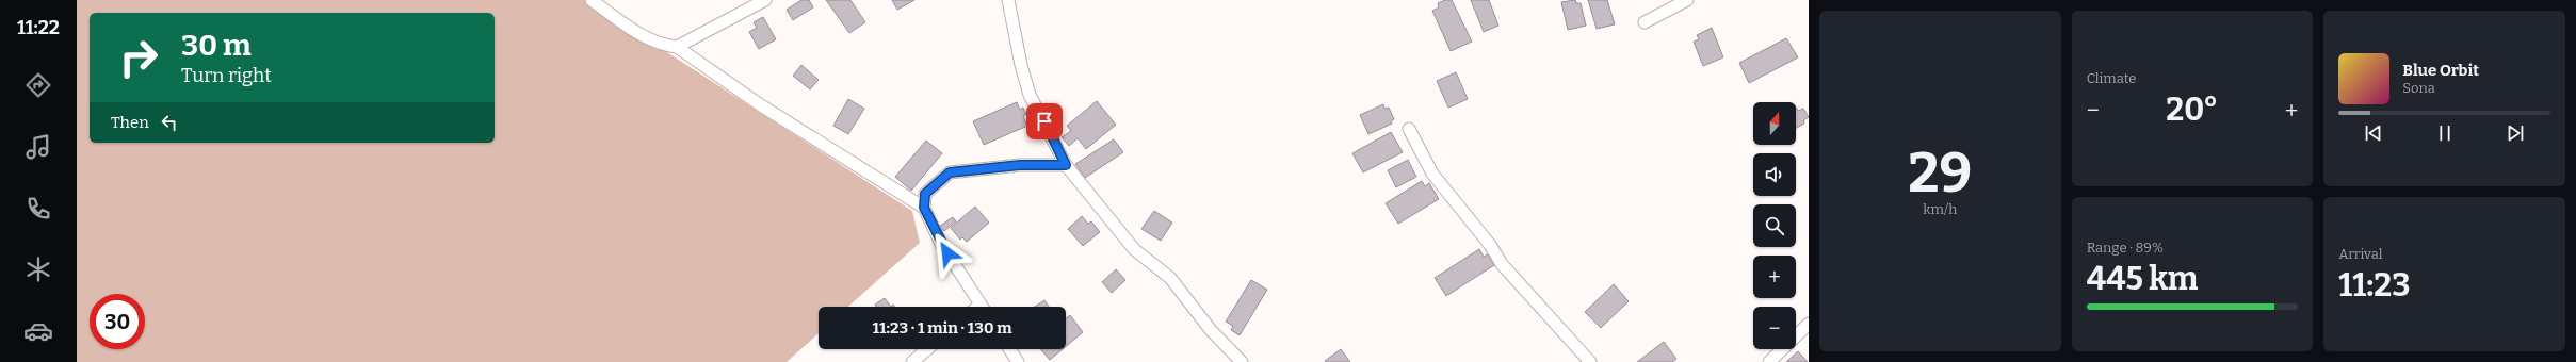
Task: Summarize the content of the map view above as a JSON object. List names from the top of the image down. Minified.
{"north":"top","page":{"tabs":"11:22","tile":[["29","km/h"],"Climate",["Range · 89%","445 km"],["Arrival","11:23"]],"turn":["30 m","Turn right"],"song":["Blue Orbit","Sona"],"heat":["−","20°","+"],"map_buttons":["+","−"],"then":"Then","limit":"30","trip":"11:23 · 1 min · 130 m"}}
